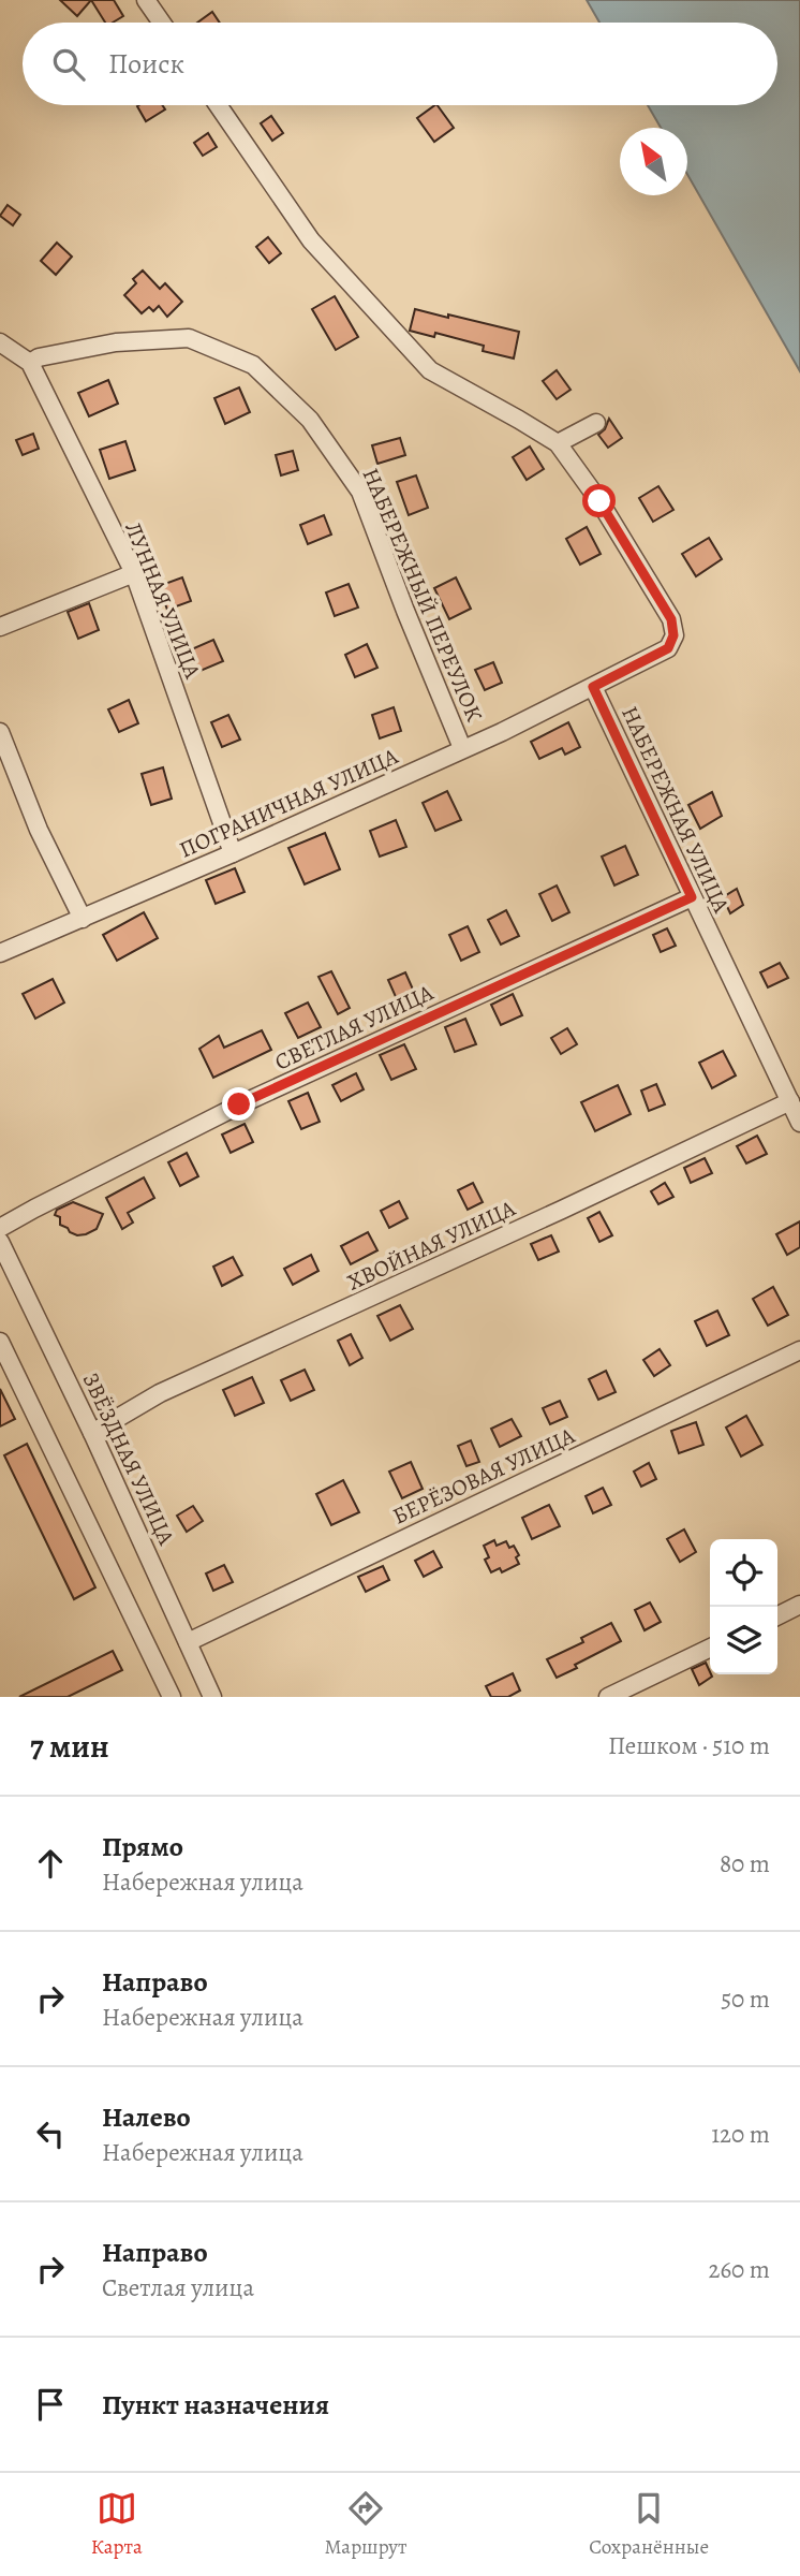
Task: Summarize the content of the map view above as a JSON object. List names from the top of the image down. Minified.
{"streets":{"street":["НАБЕРЕЖНЫЙ ПЕРЕУЛОК","ЛУННАЯ УЛИЦА","ПОГРАНИЧНАЯ УЛИЦА","НАБЕРЕЖНАЯ УЛИЦА","СВЕТЛАЯ УЛИЦА","ХВОЙНАЯ УЛИЦА","ЗВЁЗДНАЯ УЛИЦА","БЕРЁЗОВАЯ УЛИЦА"]},"crossings":[["НАБЕРЕЖНЫЙ ПЕРЕУЛОК","ЛУННАЯ УЛИЦА"],["НАБЕРЕЖНЫЙ ПЕРЕУЛОК","ПОГРАНИЧНАЯ УЛИЦА"],["ЛУННАЯ УЛИЦА","ПОГРАНИЧНАЯ УЛИЦА"],["ПОГРАНИЧНАЯ УЛИЦА","НАБЕРЕЖНАЯ УЛИЦА"],["НАБЕРЕЖНАЯ УЛИЦА","СВЕТЛАЯ УЛИЦА"],["НАБЕРЕЖНАЯ УЛИЦА","ХВОЙНАЯ УЛИЦА"],["ХВОЙНАЯ УЛИЦА","ЗВЁЗДНАЯ УЛИЦА"],["ЗВЁЗДНАЯ УЛИЦА","БЕРЁЗОВАЯ УЛИЦА"]],"north":"top left","page":{"search":"Поиск","heading":["7 мин","Пешком · 510 m"],"list":[["Прямо","Набережная улица","80 m"],["Направо","Набережная улица","50 m"],["Налево","Набережная улица","120 m"],["Направо","Светлая улица","260 m"],"Пункт назначения"],"nav":["Карта","Маршрут","Сохранённые"]}}
